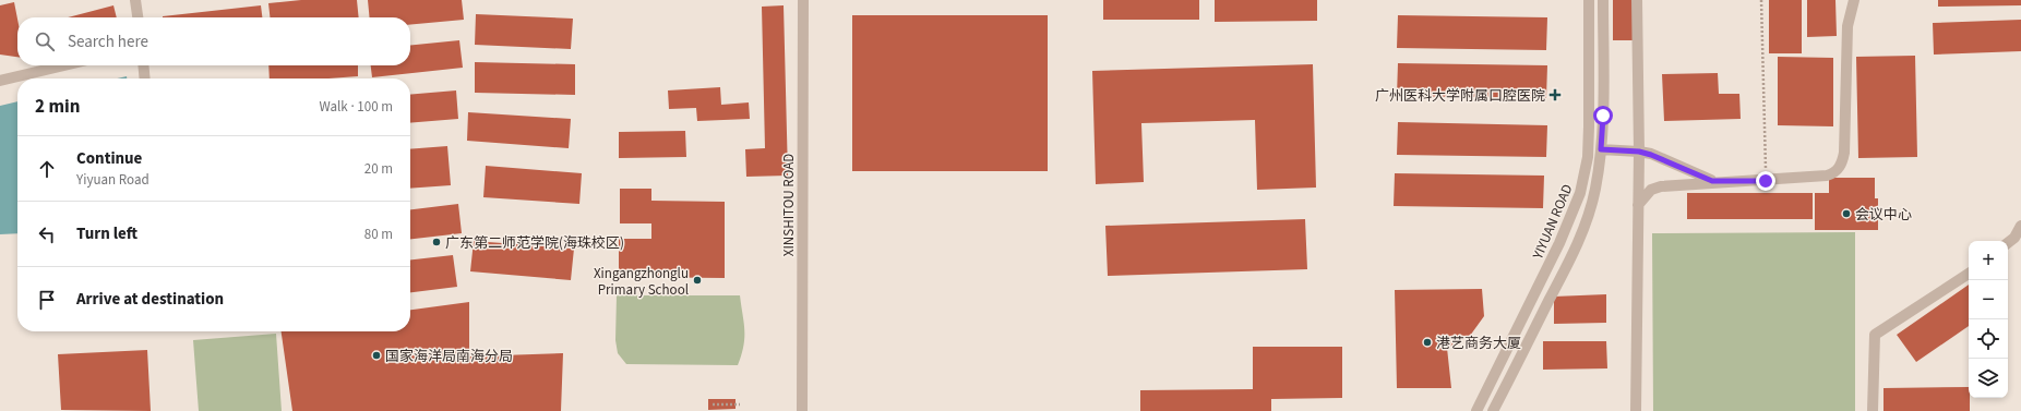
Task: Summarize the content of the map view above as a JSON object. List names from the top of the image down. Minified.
{"streets":{"street":["XINSHITOU ROAD","YIYUAN ROAD"]},"places":{"health":["广州医科大学附属口腔医院"],"other":["会议中心","广东第二师范学院(海珠校区)","Xingangzhonglu Primary School","港艺商务大厦","国家海洋局南海分局"]},"page":{"search":"Search here","heading":["2 min","Walk · 100 m"],"list":[["Continue","Yiyuan Road","20 m"],["Turn left","80 m"],"Arrive at destination"],"map_buttons":["+","−"]}}
